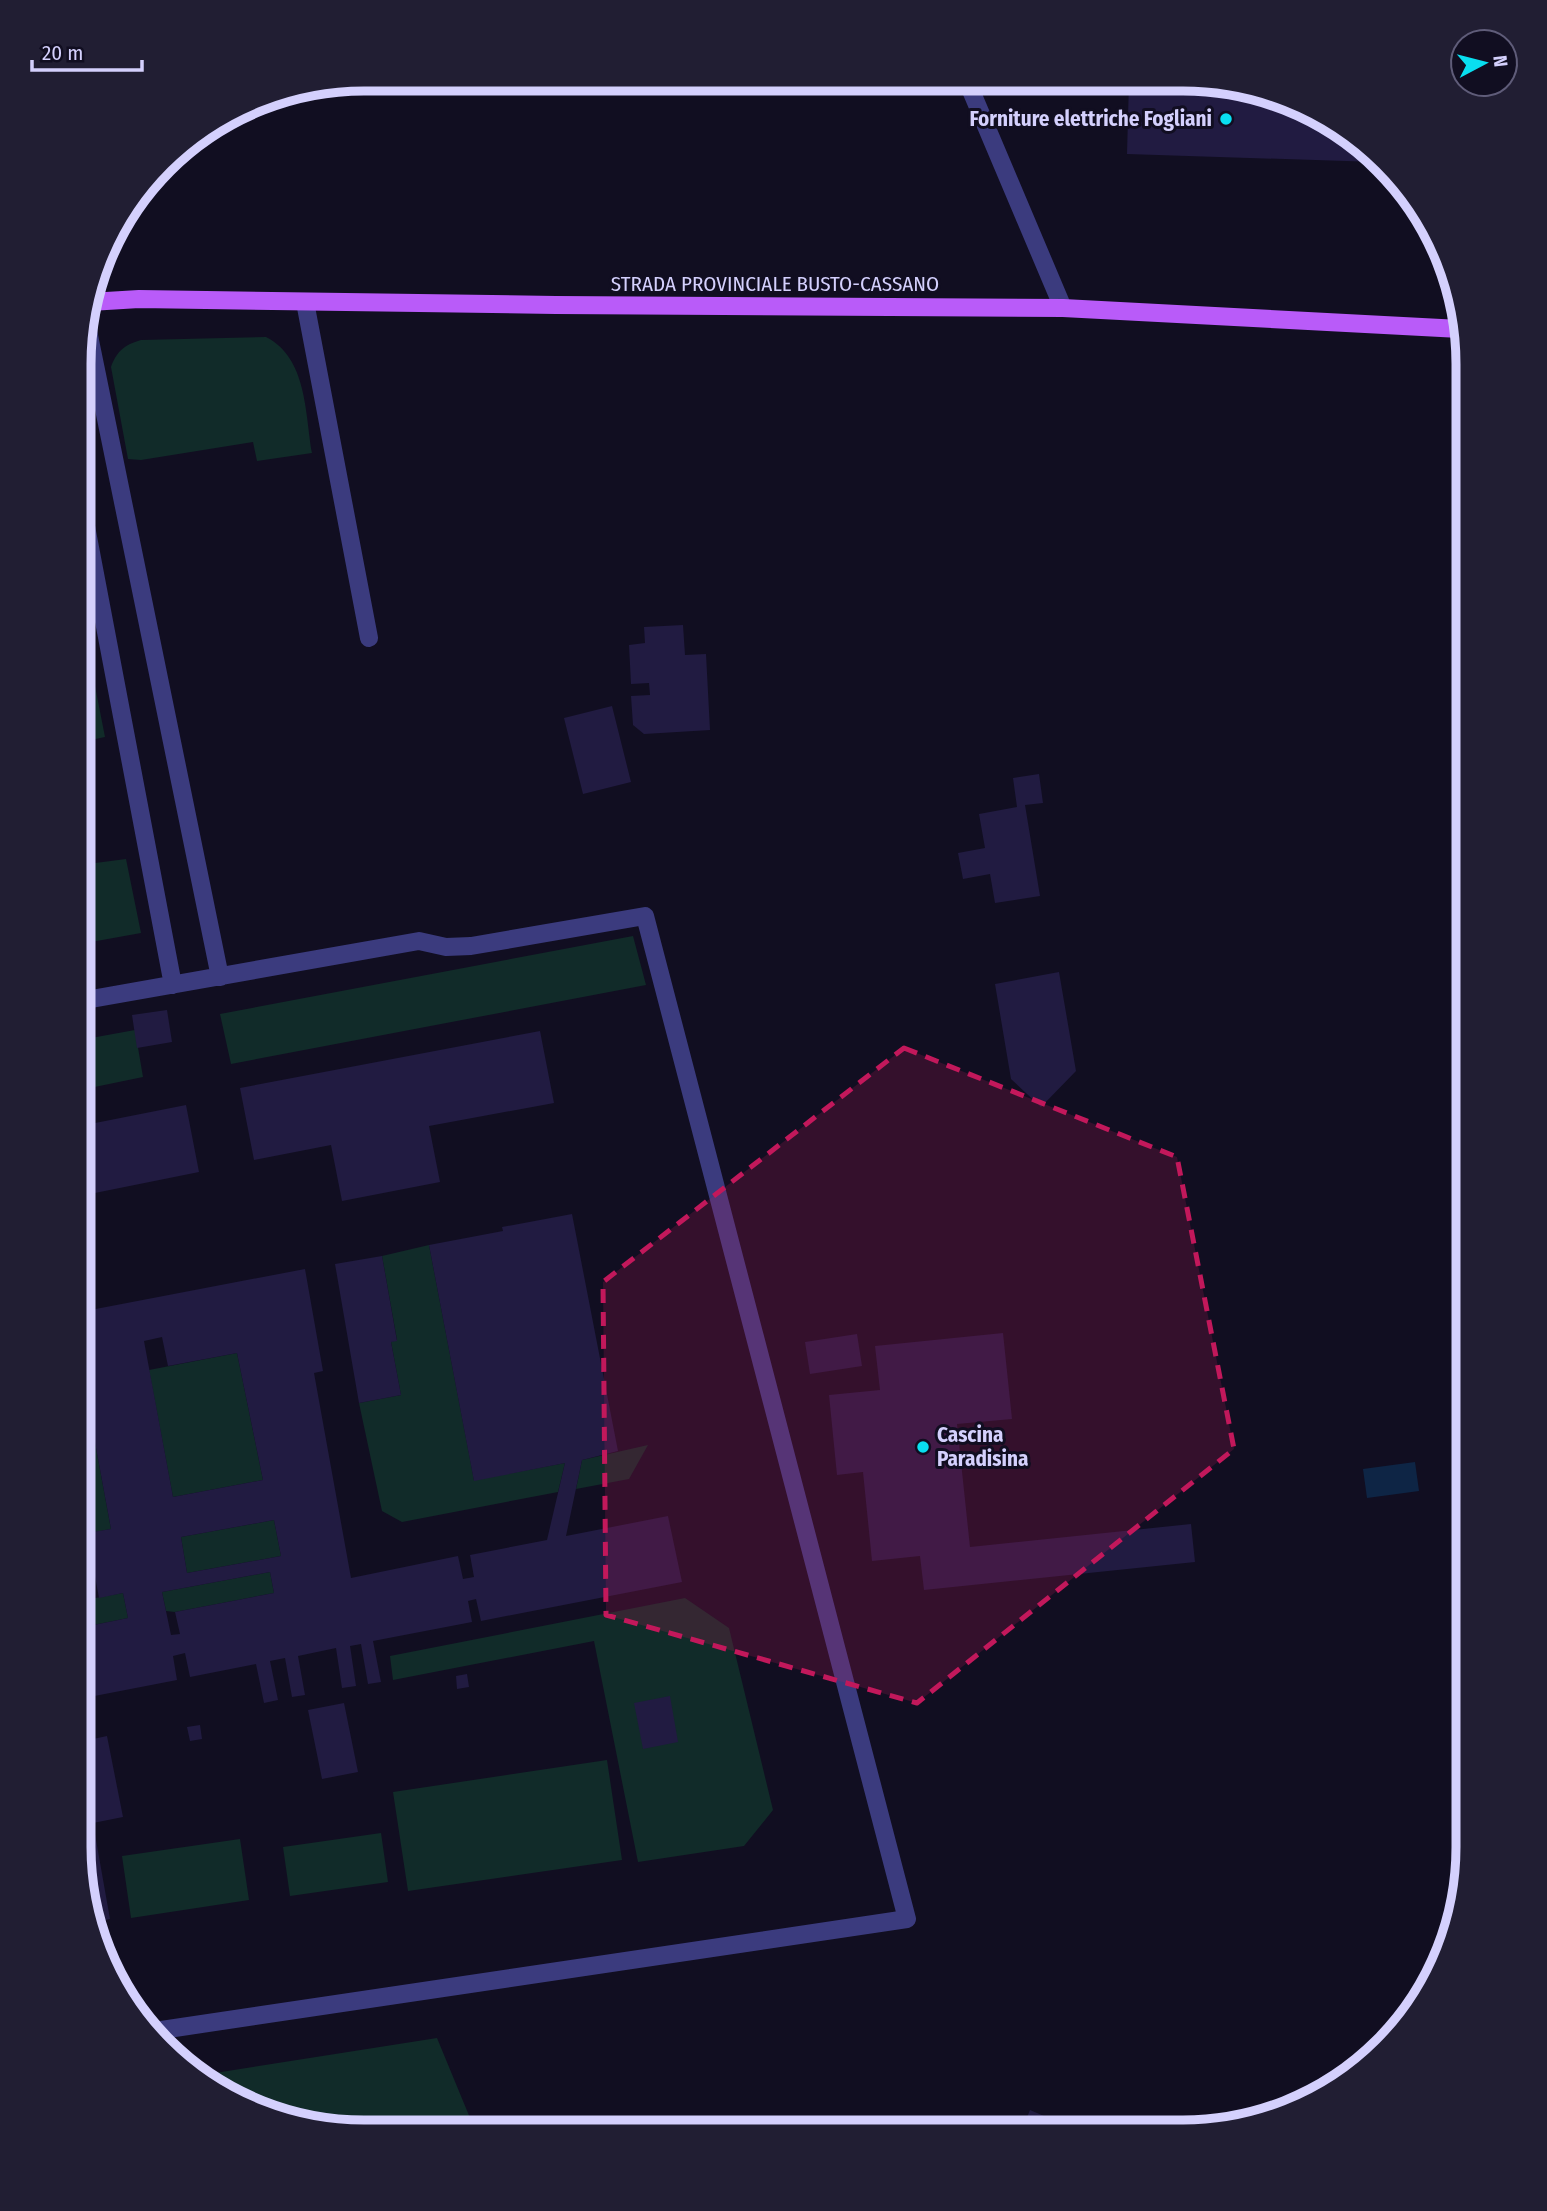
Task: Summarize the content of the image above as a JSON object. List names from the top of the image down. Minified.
{"streets":{"main road":["STRADA PROVINCIALE BUSTO-CASSANO"]},"places":["Forniture elettriche Fogliani","Cascina Paradisina"],"scale_bar":"20 m","north":"right"}
